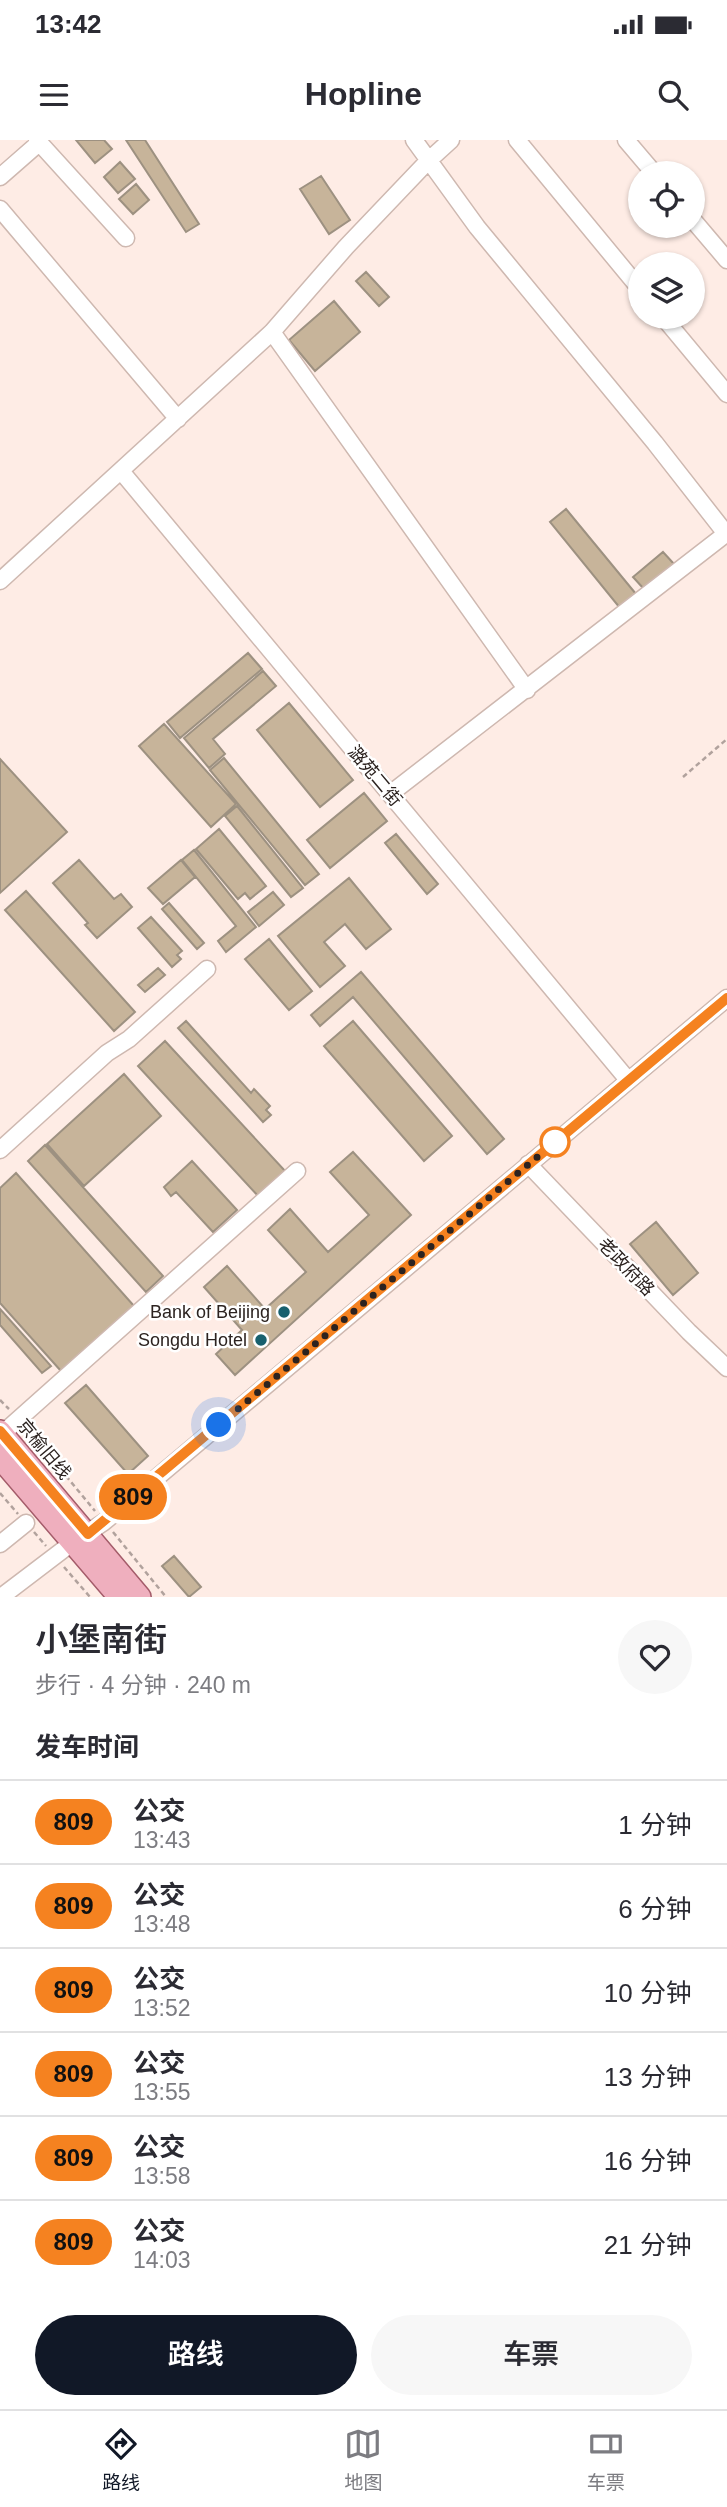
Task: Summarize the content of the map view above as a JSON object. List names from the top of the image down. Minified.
{"streets":{"main road":["京榆旧线"],"street":["潞苑二街","老政府路"]},"places":["Bank of Beijing","Songdu Hotel"],"lines":["bus line 809"],"page":{"status":"13:42","header":"Hopline","on_map":"809","heading":[["小堡南街","步行 · 4 分钟 · 240 m"],"发车时间"],"list":[{"mark":"809","name":"公交","note":"13:43","value":"1 分钟"},{"mark":"809","name":"公交","note":"13:48","value":"6 分钟"},{"mark":"809","name":"公交","note":"13:52","value":"10 分钟"},{"mark":"809","name":"公交","note":"13:55","value":"13 分钟"},{"mark":"809","name":"公交","note":"13:58","value":"16 分钟"},{"mark":"809","name":"公交","note":"14:03","value":"21 分钟"}],"buttons":["路线","车票"],"tabs":["路线","地图","车票"]}}
